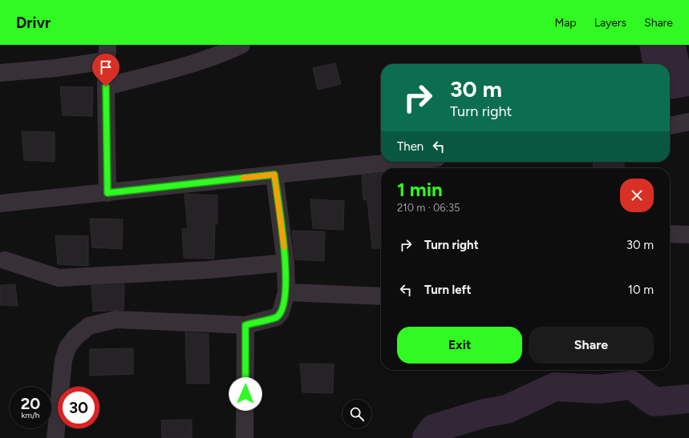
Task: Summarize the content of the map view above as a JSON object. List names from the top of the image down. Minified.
{"page":{"header":"Drivr","nav":["Map","Layers","Share"],"turn":["30 m","Turn right"],"then":"Then","heading":["1 min","210 m · 06:35"],"list":[{"name":"Turn right","value":"30 m"},{"name":"Turn left","value":"10 m"}],"buttons":["Exit","Share"],"speed":"20 km/h","limit":"30"}}
